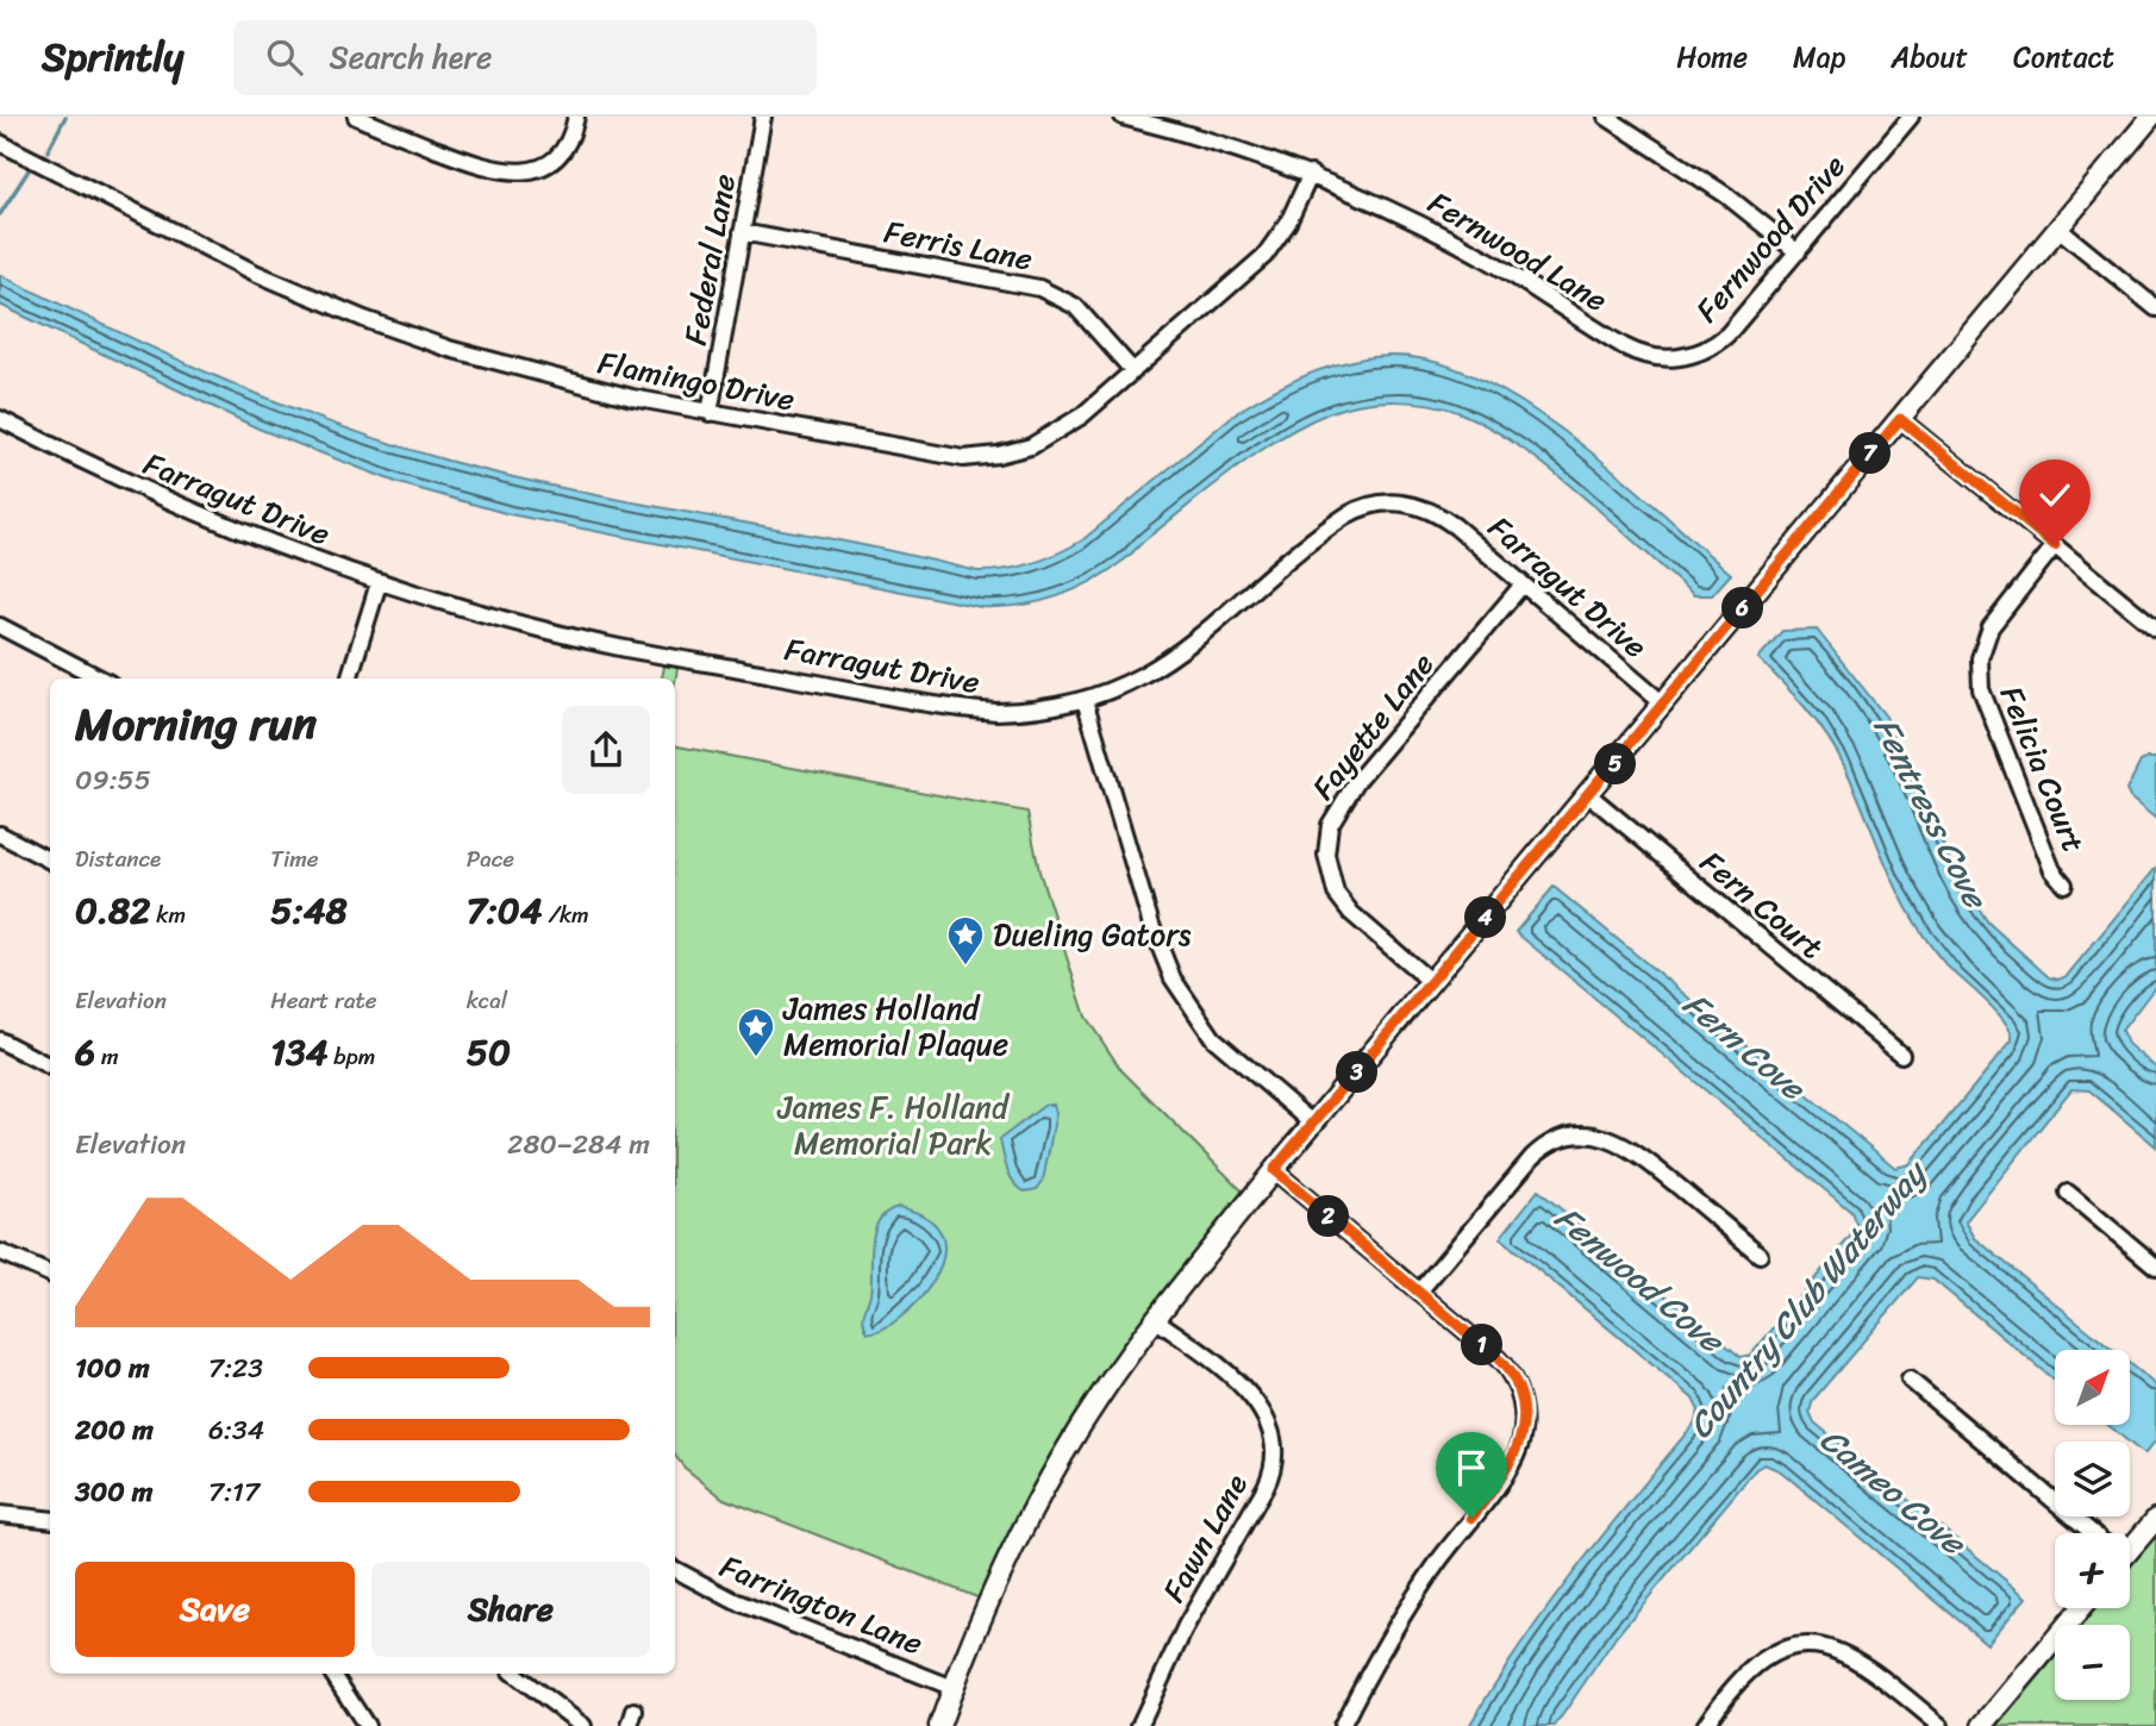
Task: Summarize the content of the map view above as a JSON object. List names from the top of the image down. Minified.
{"streets":{"street":["Fernwood Drive","Ferris Lane","Fernwood Lane","Federal Lane","Flamingo Drive","Farragut Drive","Fayette Lane","Felicia Court","Fern Court","Fawn Lane","Farrington Lane"]},"crossings":[["Fernwood Drive","Fernwood Lane"],["Ferris Lane","Federal Lane"],["Ferris Lane","Flamingo Drive"],["Fernwood Lane","Flamingo Drive"],["Federal Lane","Flamingo Drive"],["Farragut Drive","Fayette Lane"]],"water":["Fentress Cove","Fern Cove","Fenwood Cove","Country Club Waterway","Cameo Cove"],"parks":["James F. Holland Memorial Park"],"places":{"place":["Dueling Gators","James Holland Memorial Plaque"]},"north":"top right","page":{"header":"Sprintly","search":"Search here","nav":["Home","Map","About","Contact"],"pins":["7","6","5","4","3","2","1"],"heading":["Morning run","09:55"],"stats":[["Distance","0.82 km"],["Time","5:48"],["Pace","7:04 /km"],["Elevation","6 m"],["Heart rate","134 bpm"],["kcal","50"]],"chart":["Elevation","280–284 m"],"list":[{"name":"100 m","note":"7:23"},{"name":"200 m","note":"6:34"},{"name":"300 m","note":"7:17"}],"map_buttons":["+","−"],"buttons":["Save","Share"]}}
